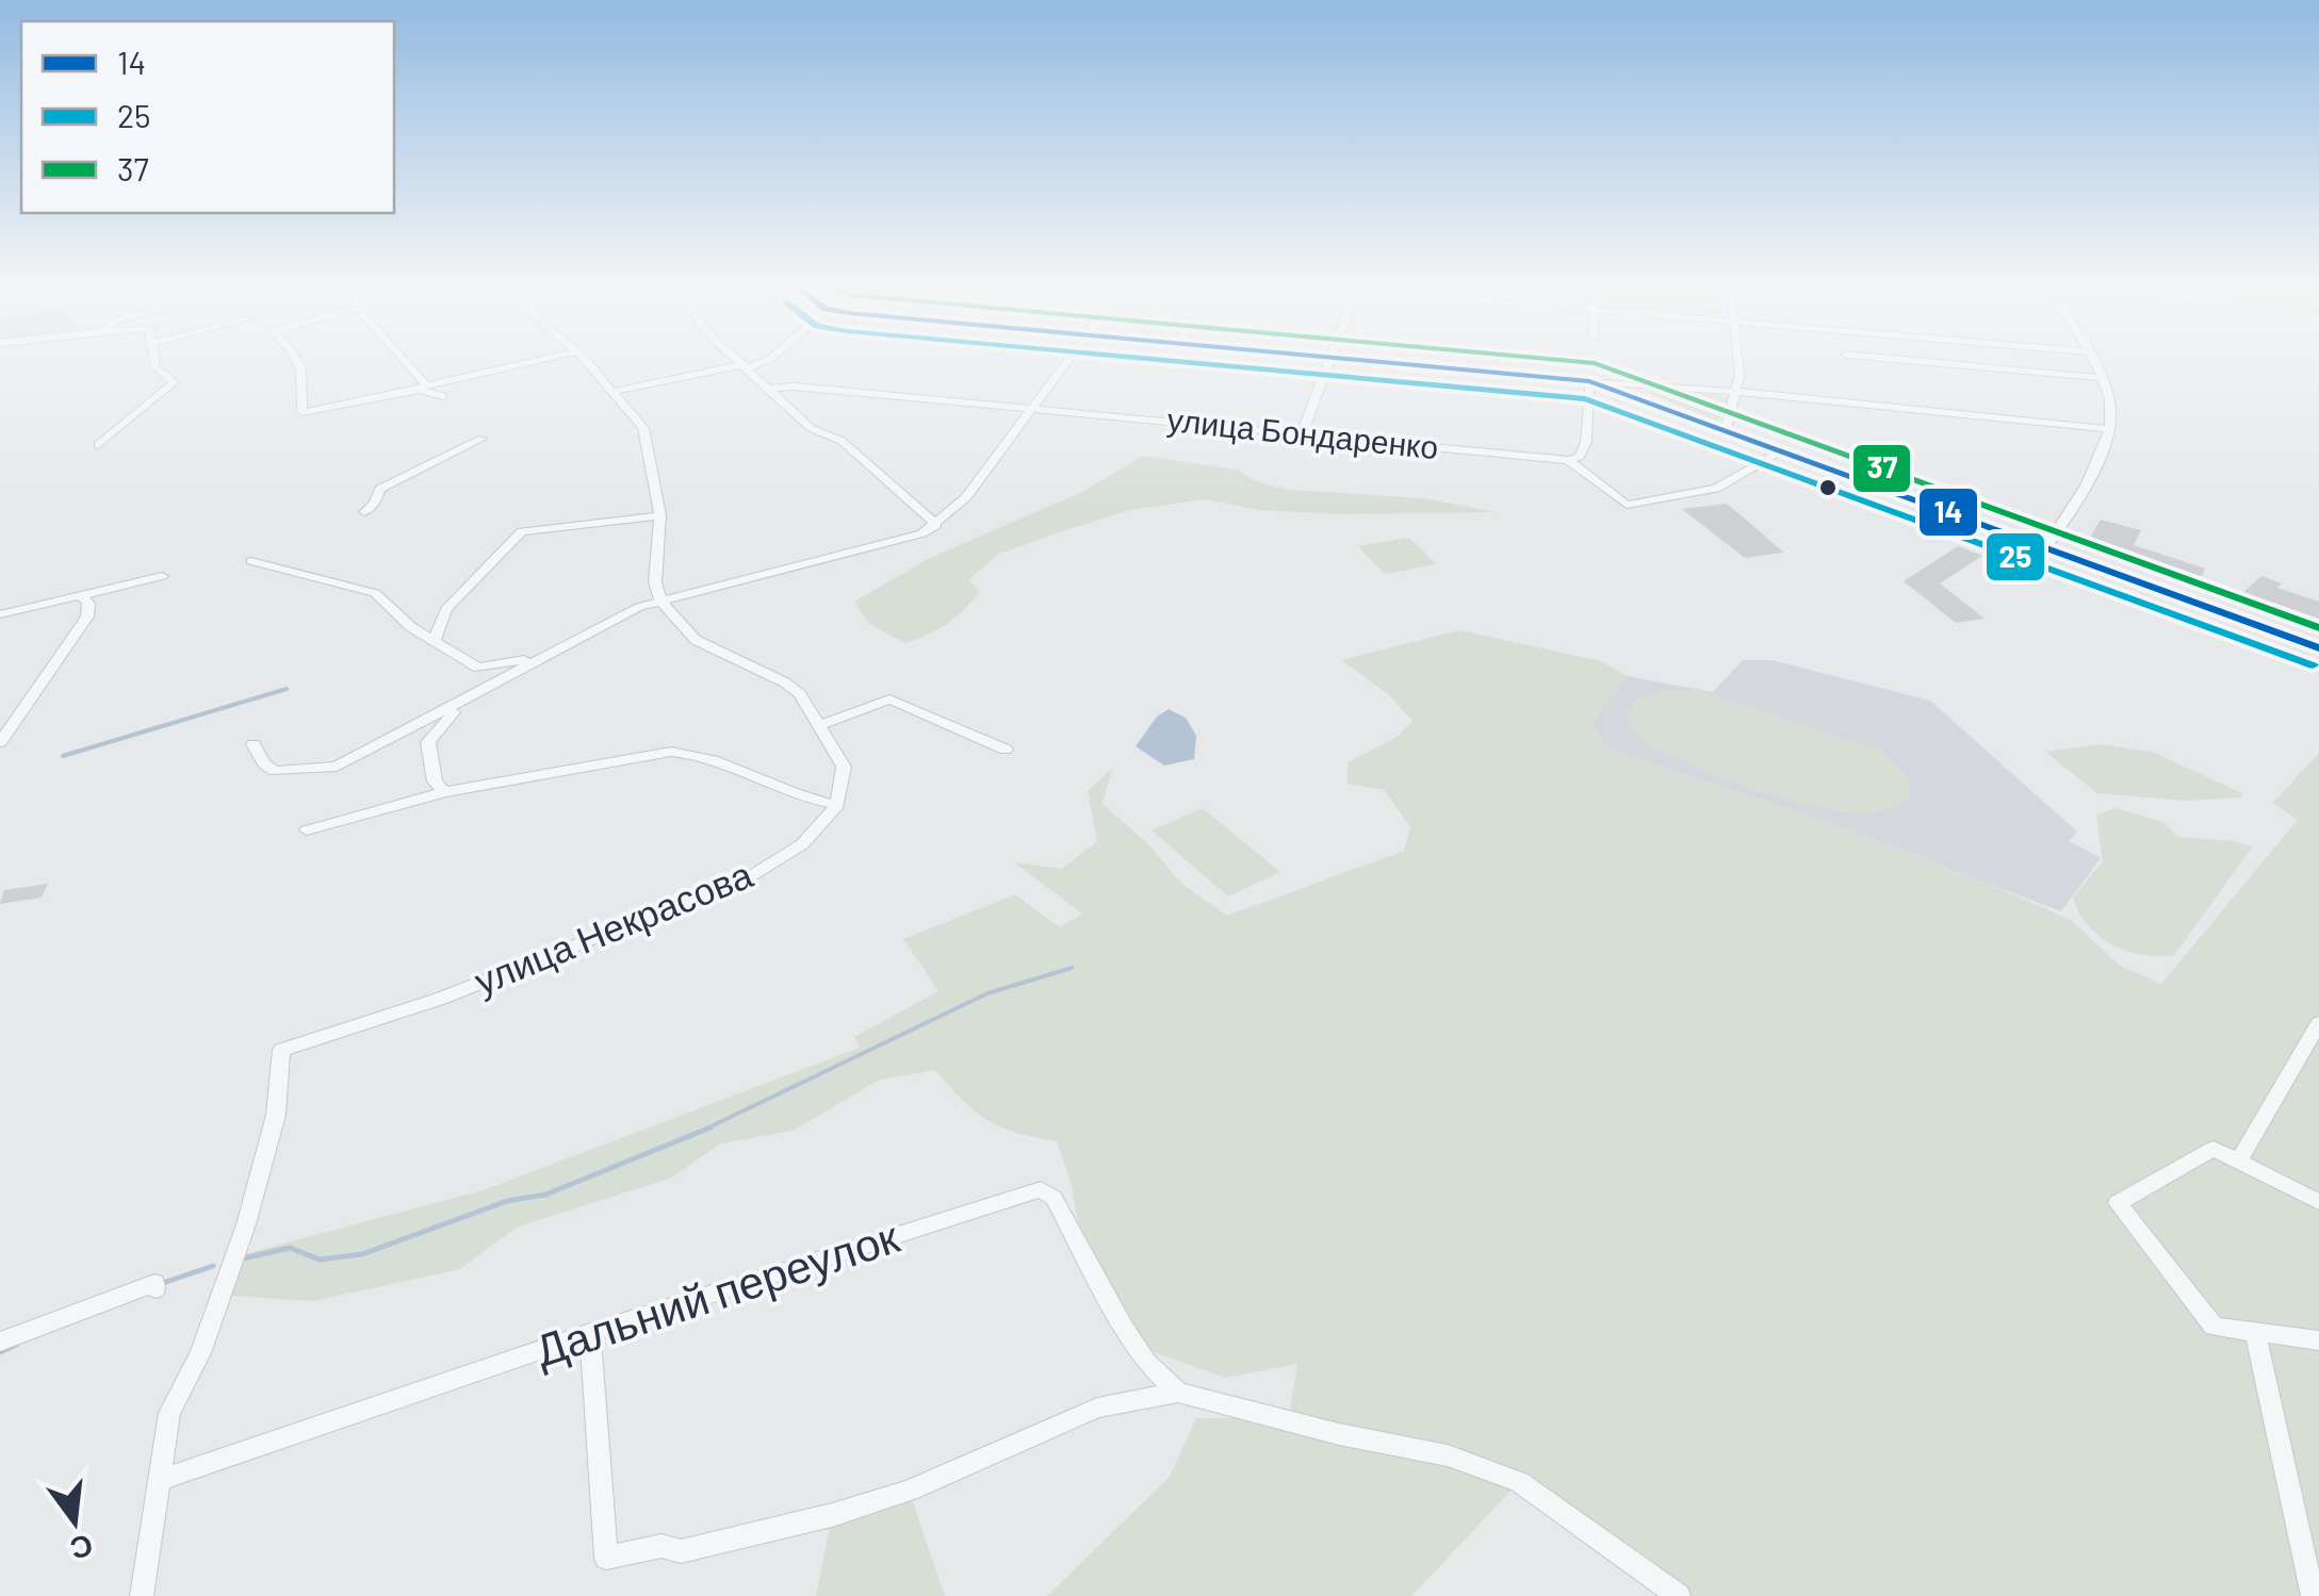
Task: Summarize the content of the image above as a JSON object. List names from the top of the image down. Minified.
{"streets":{"street":["улица Бондаренко","улица Некрасова","Дальний переулок"]},"crossings":[["улица Некрасова","Дальний переулок"]],"lines":["transit line 14","transit line 25","transit line 37"],"legend":["14","25","37"],"north":"bottom"}
